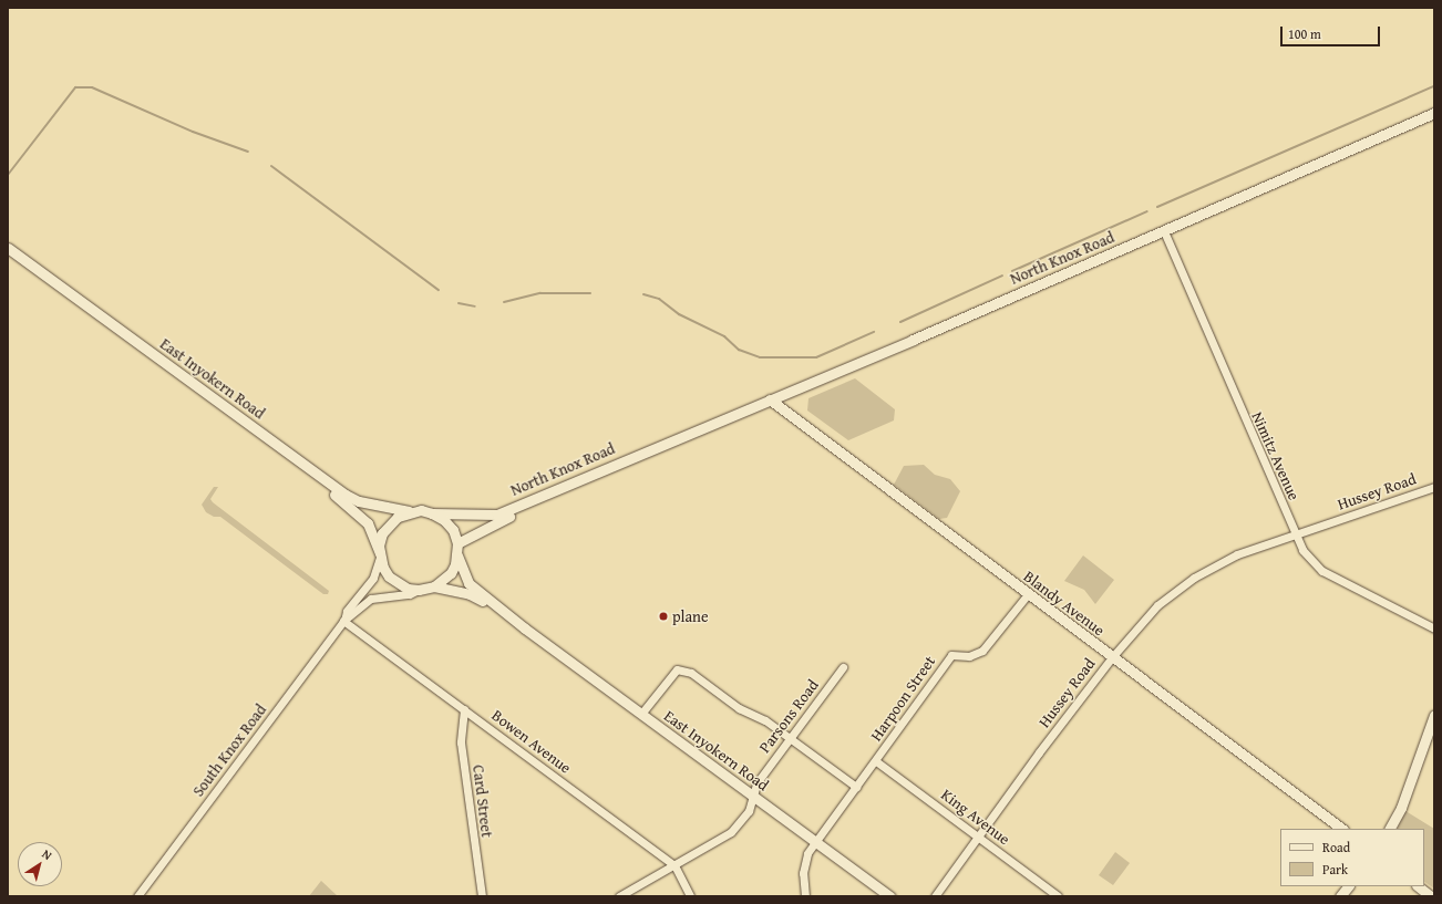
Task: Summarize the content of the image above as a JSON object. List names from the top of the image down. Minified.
{"streets":{"street":["North Knox Road","East Inyokern Road","Nimitz Avenue","Hussey Road","Blandy Avenue","Harpoon Street","Parsons Road","Bowen Avenue","South Knox Road","Card Street","King Avenue"]},"crossings":[["North Knox Road","East Inyokern Road"],["North Knox Road","Nimitz Avenue"],["North Knox Road","Blandy Avenue"],["North Knox Road","South Knox Road"],["East Inyokern Road","Harpoon Street"],["East Inyokern Road","Parsons Road"],["East Inyokern Road","South Knox Road"],["Nimitz Avenue","Hussey Road"],["Hussey Road","Blandy Avenue"],["Hussey Road","King Avenue"],["Blandy Avenue","Harpoon Street"],["Harpoon Street","King Avenue"],["Parsons Road","Bowen Avenue"],["Bowen Avenue","South Knox Road"],["Bowen Avenue","Card Street"]],"places":["plane"],"legend":["Road","Park"],"scale_bar":"100 m","north":"top right"}
